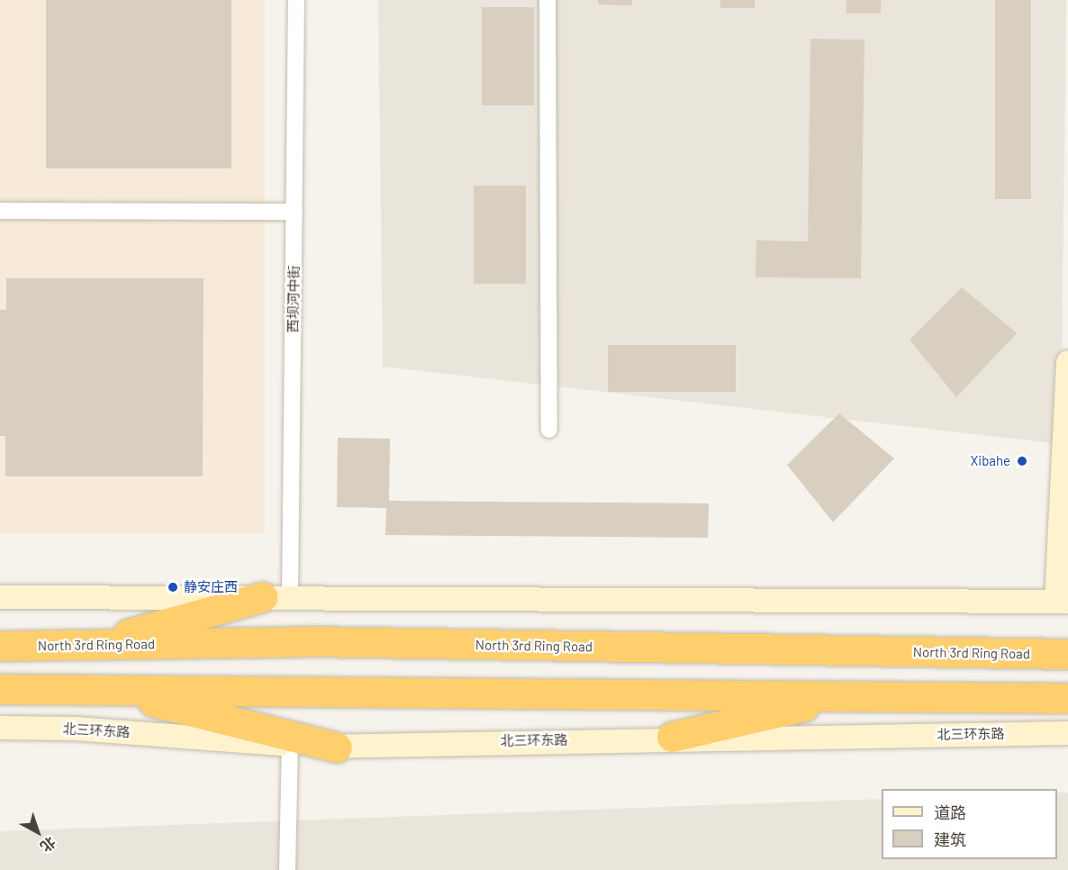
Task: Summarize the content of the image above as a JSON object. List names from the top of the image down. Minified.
{"streets":{"highway":["North 3rd Ring Road"],"street":["西坝河中街","北三环东路"]},"places":["Xibahe","静安庄西"],"legend":["道路","建筑"],"north":"bottom right"}
